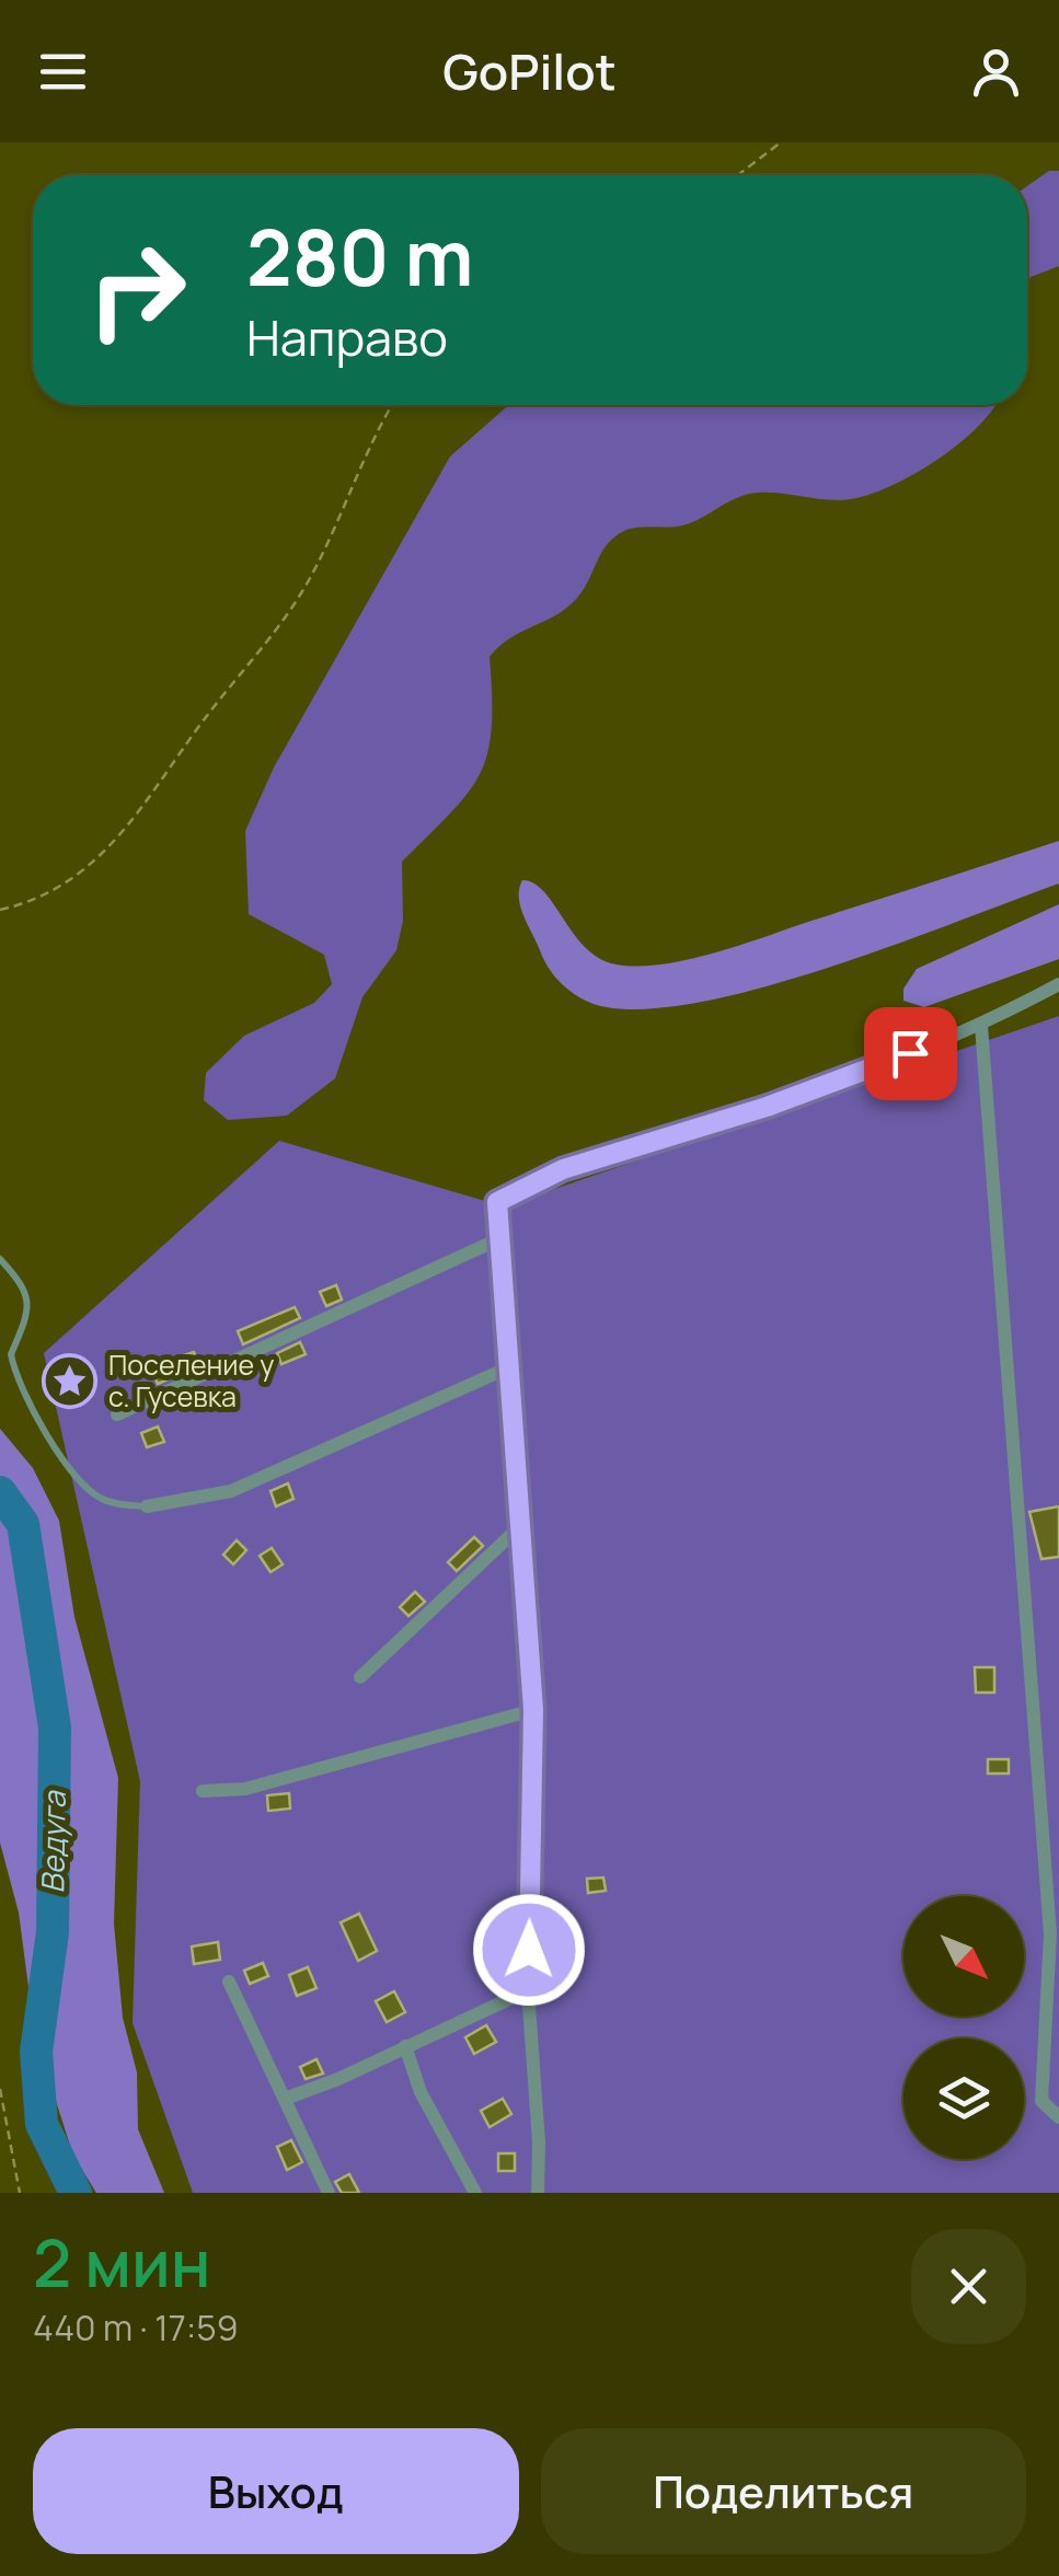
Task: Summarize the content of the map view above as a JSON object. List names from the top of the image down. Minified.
{"water":["Ведуга"],"places":{"place":["Поселение у с. Гусевка"]},"north":"bottom right","page":{"header":"GoPilot","turn":["280 m","Направо"],"heading":["2 мин","440 m · 17:59"],"buttons":["Выход","Поделиться"]}}
